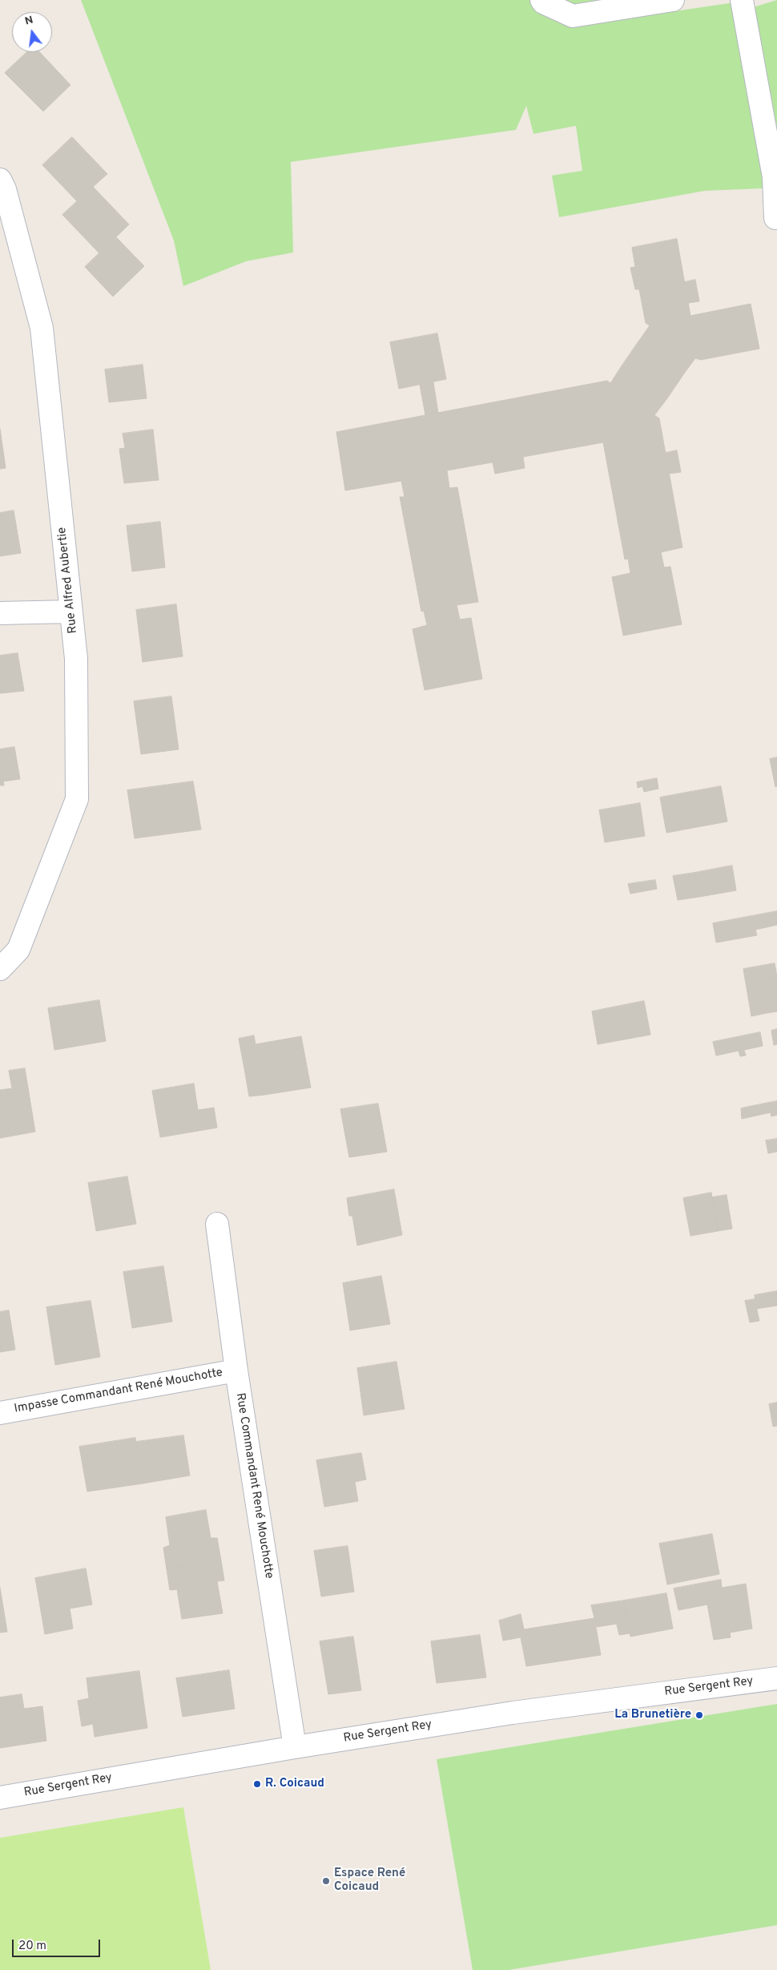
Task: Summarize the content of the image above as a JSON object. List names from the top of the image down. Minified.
{"streets":{"street":["Rue Alfred Aubertie","Impasse Commandant René Mouchotte","Rue Commandant René Mouchotte","Rue Sergent Rey"]},"crossings":[["Impasse Commandant René Mouchotte","Rue Commandant René Mouchotte"],["Rue Commandant René Mouchotte","Rue Sergent Rey"]],"places":["La Brunetière","R. Coicaud","Espace René Coicaud"],"scale_bar":"20 m","north":"top"}
